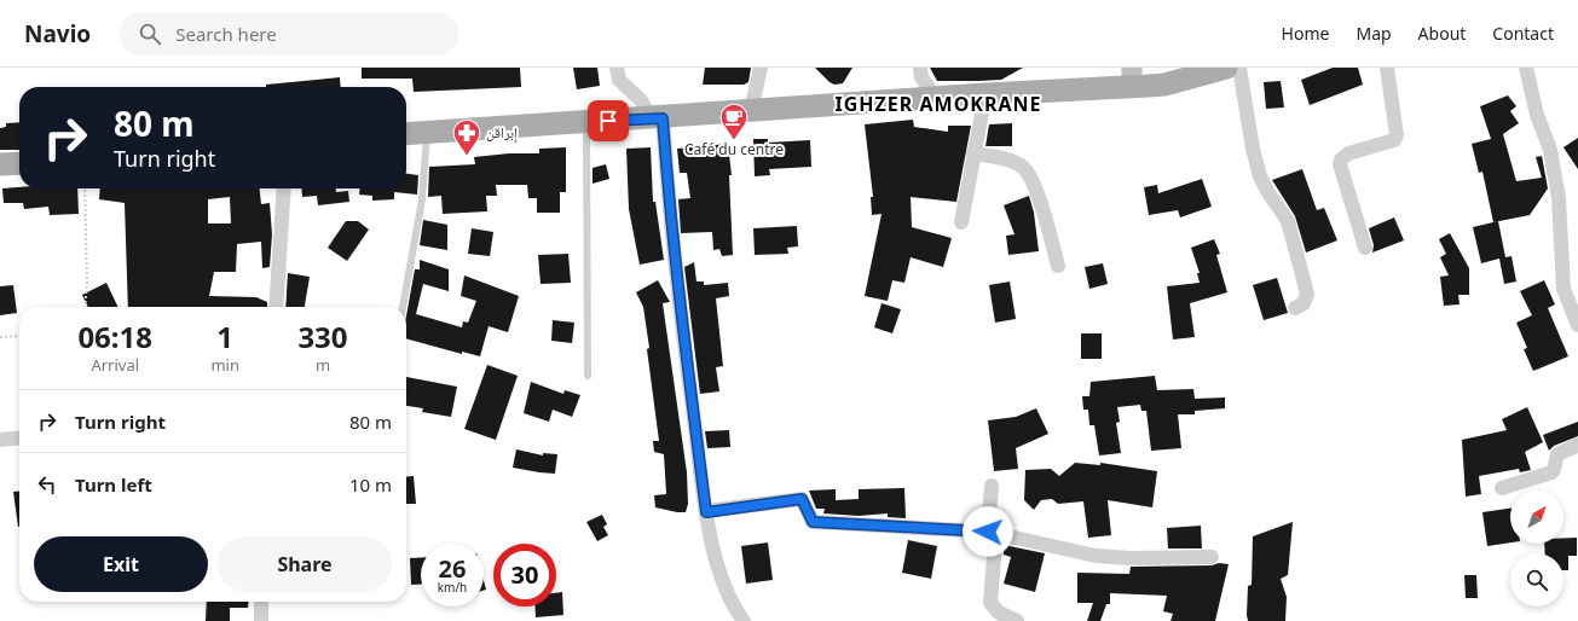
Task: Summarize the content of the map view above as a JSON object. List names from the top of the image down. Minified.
{"districts":["IGHZER AMOKRANE"],"places":{"cafe":["Café du centre"],"pharmacy":["إبراقن"]},"north":"top right","page":{"header":"Navio","search":"Search here","nav":["Home","Map","About","Contact"],"turn":["80 m","Turn right"],"eta":["06:18","Arrival","1","min","330","m"],"list":[{"name":"Turn right","value":"80 m"},{"name":"Turn left","value":"10 m"}],"buttons":["Exit","Share"],"speed":"26 km/h","limit":"30"}}
